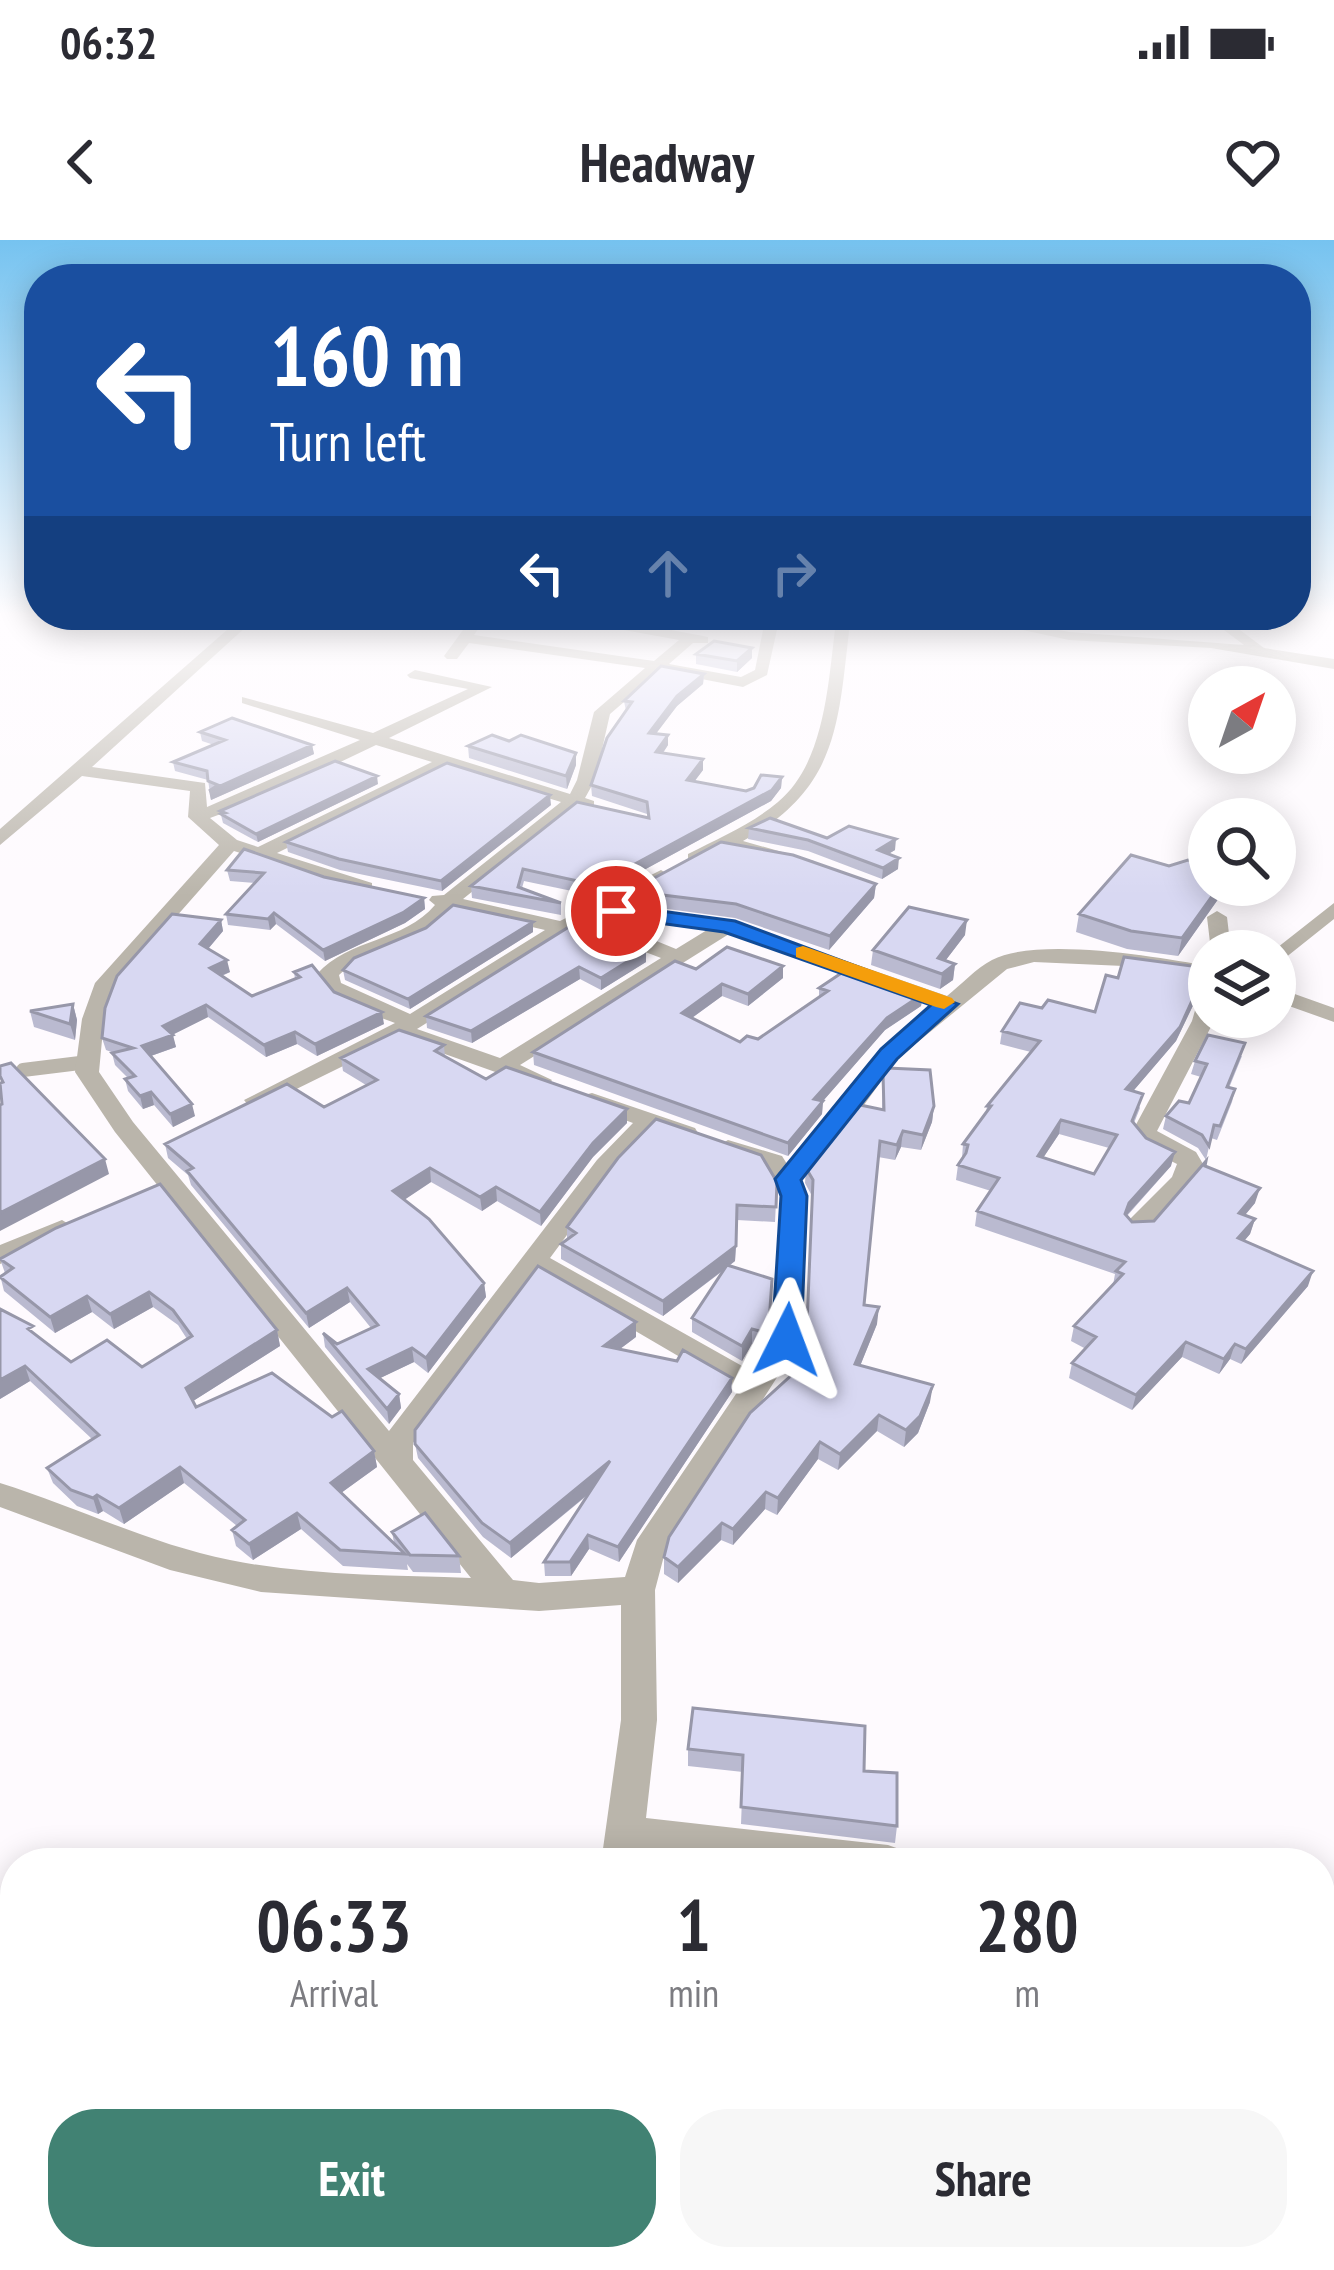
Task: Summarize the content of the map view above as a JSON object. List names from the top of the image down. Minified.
{"north":"top right","page":{"status":"06:32","header":"Headway","turn":["160 m","Turn left"],"eta":["06:33","Arrival","1","min","280","m"],"buttons":["Exit","Share"]}}
